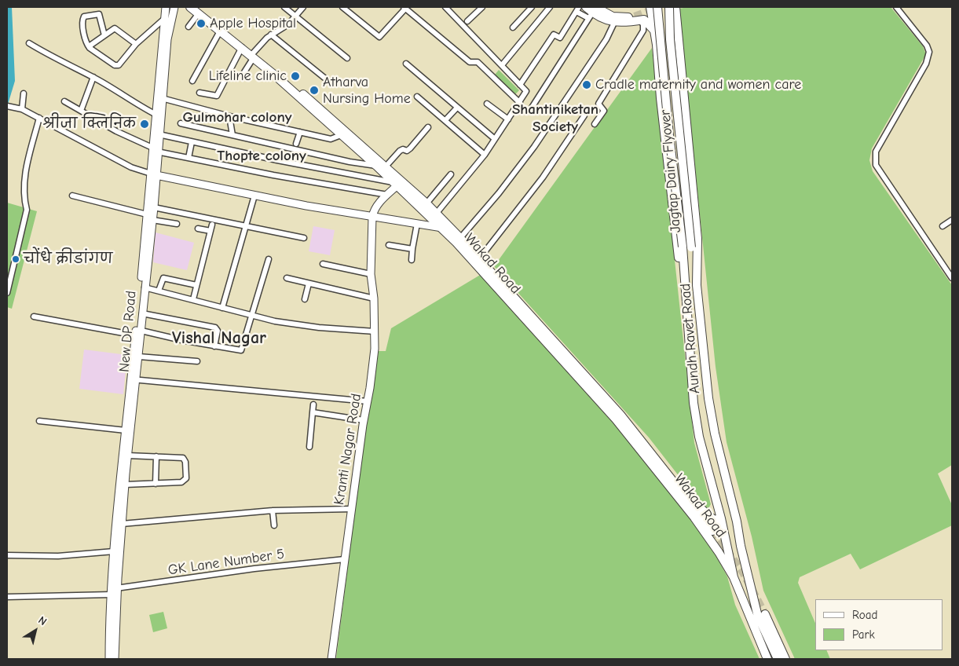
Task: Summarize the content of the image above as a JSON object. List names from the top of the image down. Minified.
{"streets":{"main road":["Jagtap Dairy Flyover","Wakad Road","New DP Road","Aundh Ravet Road","Kranti Nagar Road"],"street":["GK Lane Number 5"]},"crossings":[["Jagtap Dairy Flyover","Aundh Ravet Road"],["Wakad Road","Aundh Ravet Road"],["New DP Road","GK Lane Number 5"],["Kranti Nagar Road","GK Lane Number 5"]],"districts":["Shantiniketan Society","Gulmohar colony","Thopte colony","Vishal Nagar"],"places":["Apple Hospital","Lifeline clinic","Cradle maternity and women care","Atharva Nursing Home","श्रीजा क्लिनिक","चोंधे क्रीडांगण"],"legend":["Road","Park"],"north":"top right"}
